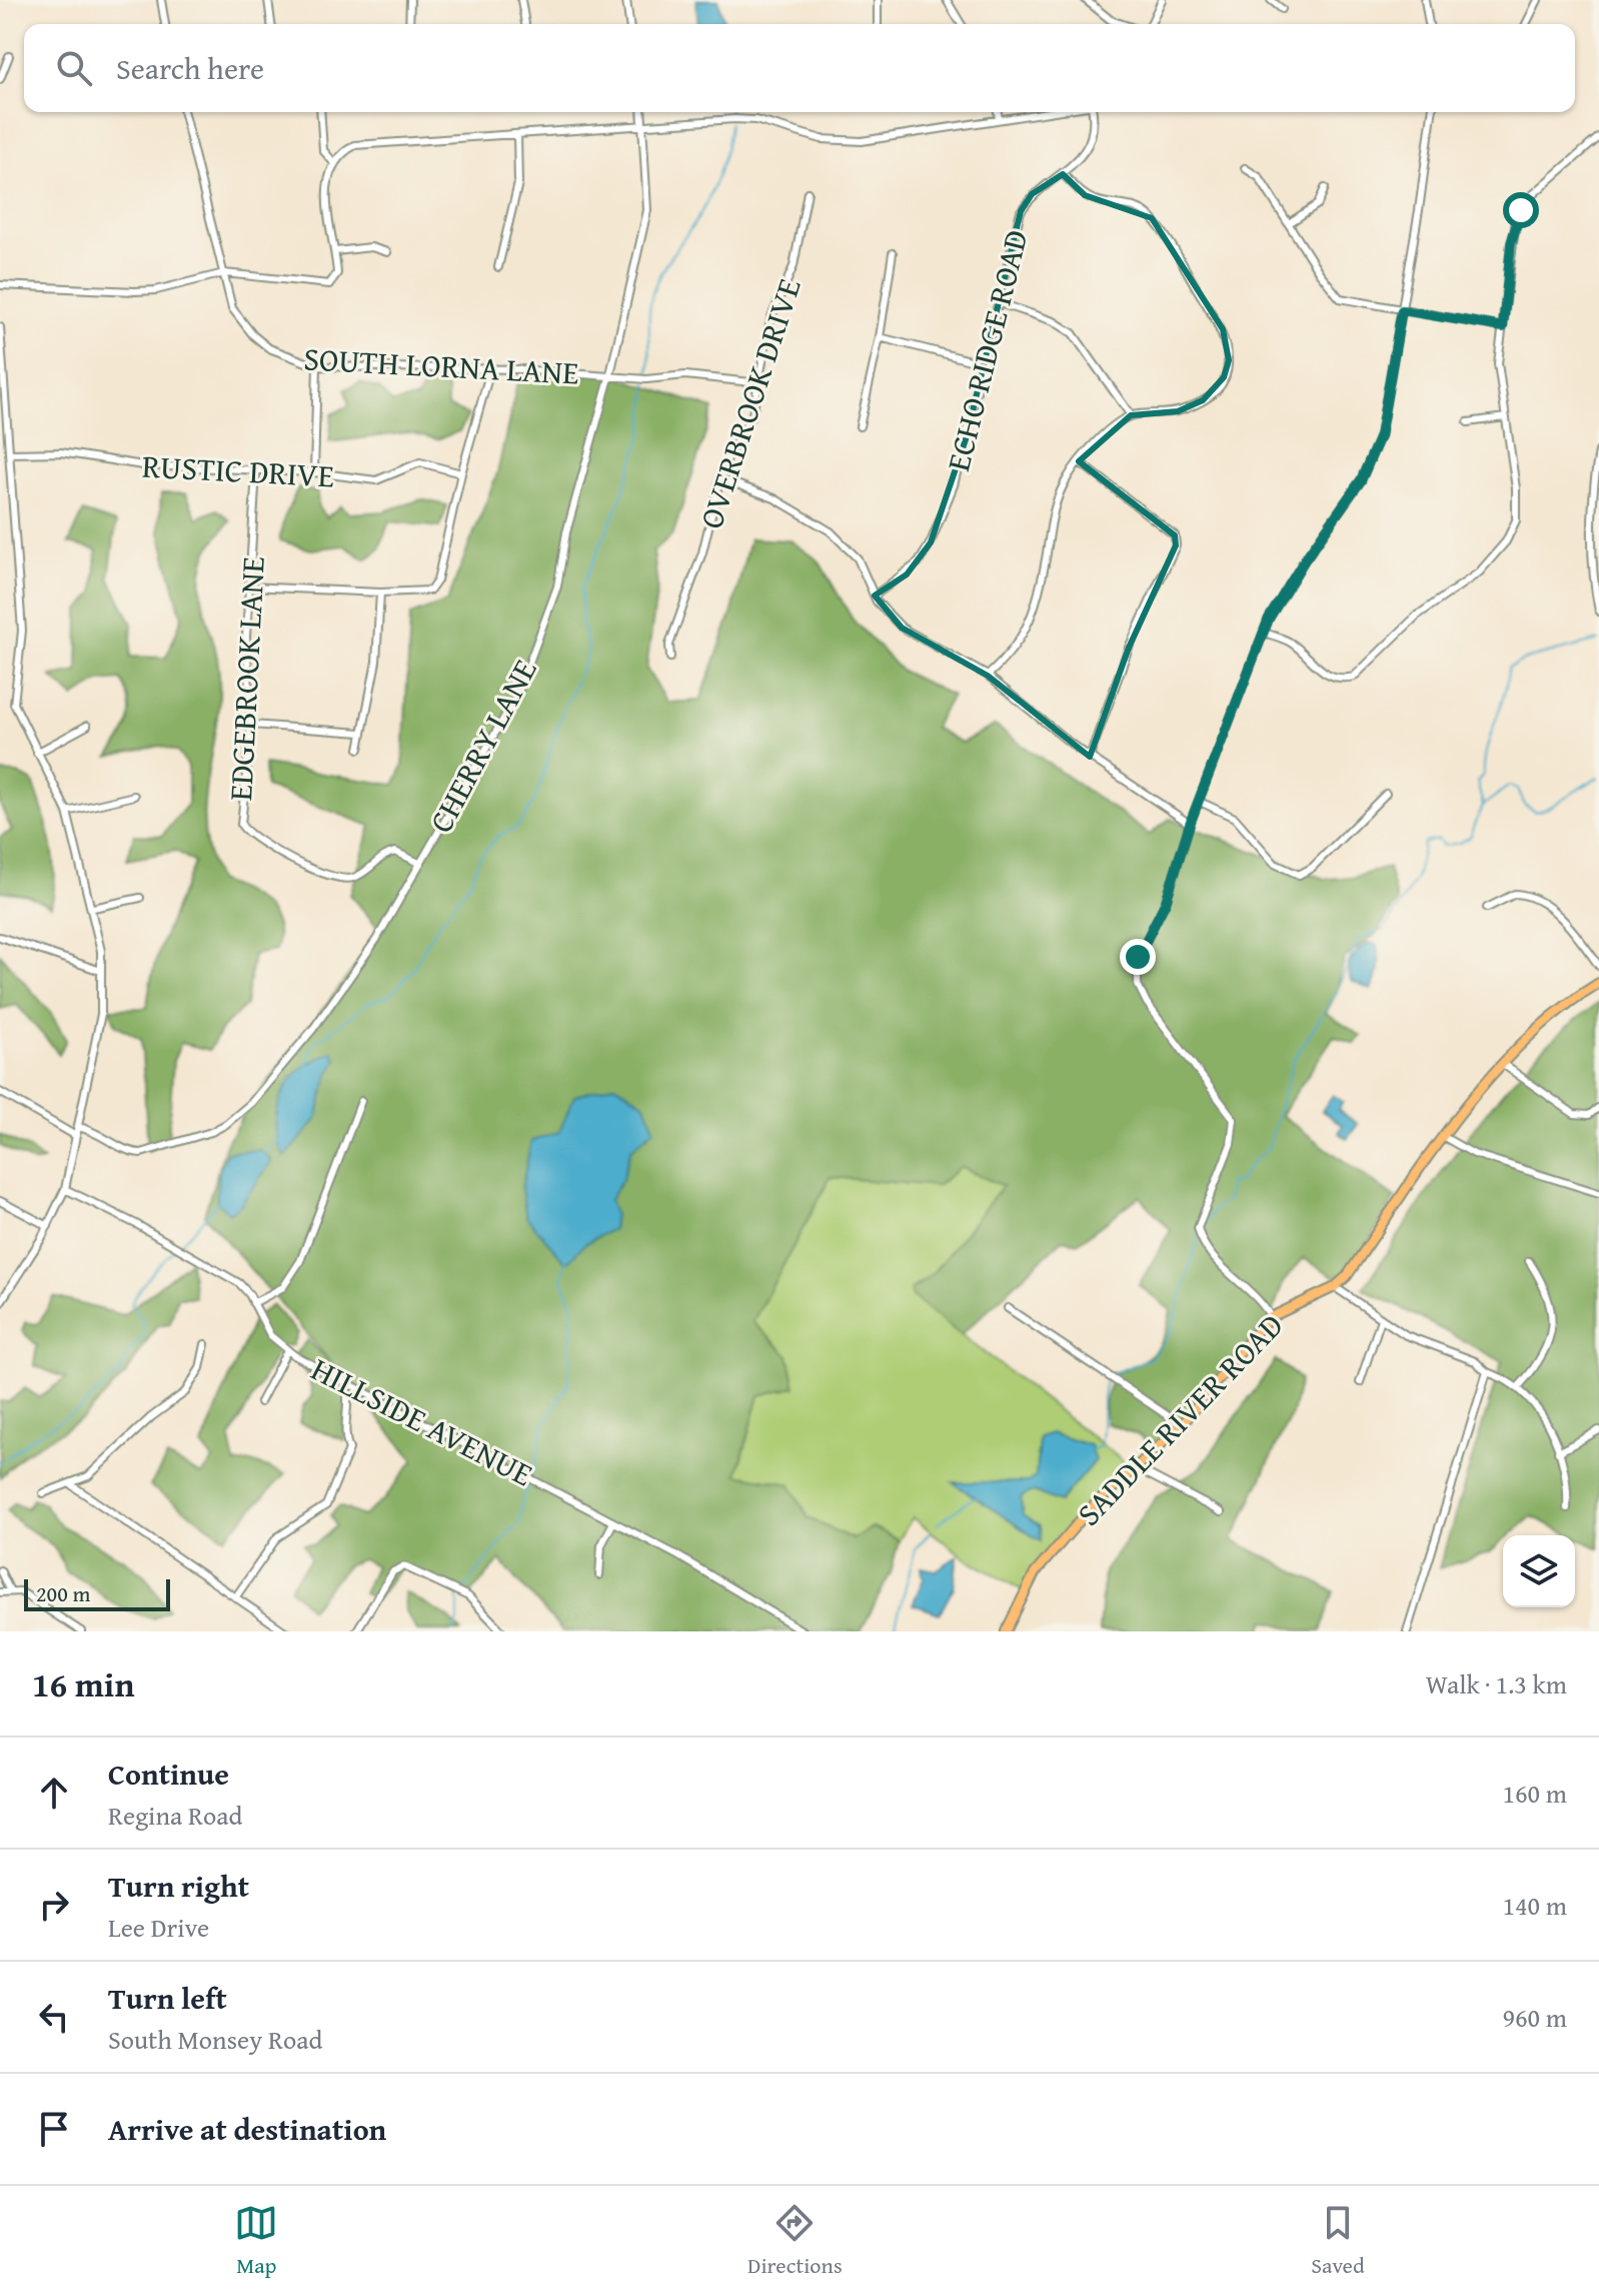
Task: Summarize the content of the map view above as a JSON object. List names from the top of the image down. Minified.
{"streets":{"main road":["SADDLE RIVER ROAD"],"street":["ECHO RIDGE ROAD","SOUTH LORNA LANE","OVERBROOK DRIVE","RUSTIC DRIVE","EDGEBROOK LANE","CHERRY LANE","HILLSIDE AVENUE"]},"crossings":[["SOUTH LORNA LANE","OVERBROOK DRIVE"],["SOUTH LORNA LANE","CHERRY LANE"],["RUSTIC DRIVE","EDGEBROOK LANE"],["EDGEBROOK LANE","CHERRY LANE"]],"scale_bar":"200 m","page":{"search":"Search here","scale":"200 m","heading":["16 min","Walk · 1.3 km"],"list":[["Continue","Regina Road","160 m"],["Turn right","Lee Drive","140 m"],["Turn left","South Monsey Road","960 m"],"Arrive at destination"],"nav":["Map","Directions","Saved"]}}
